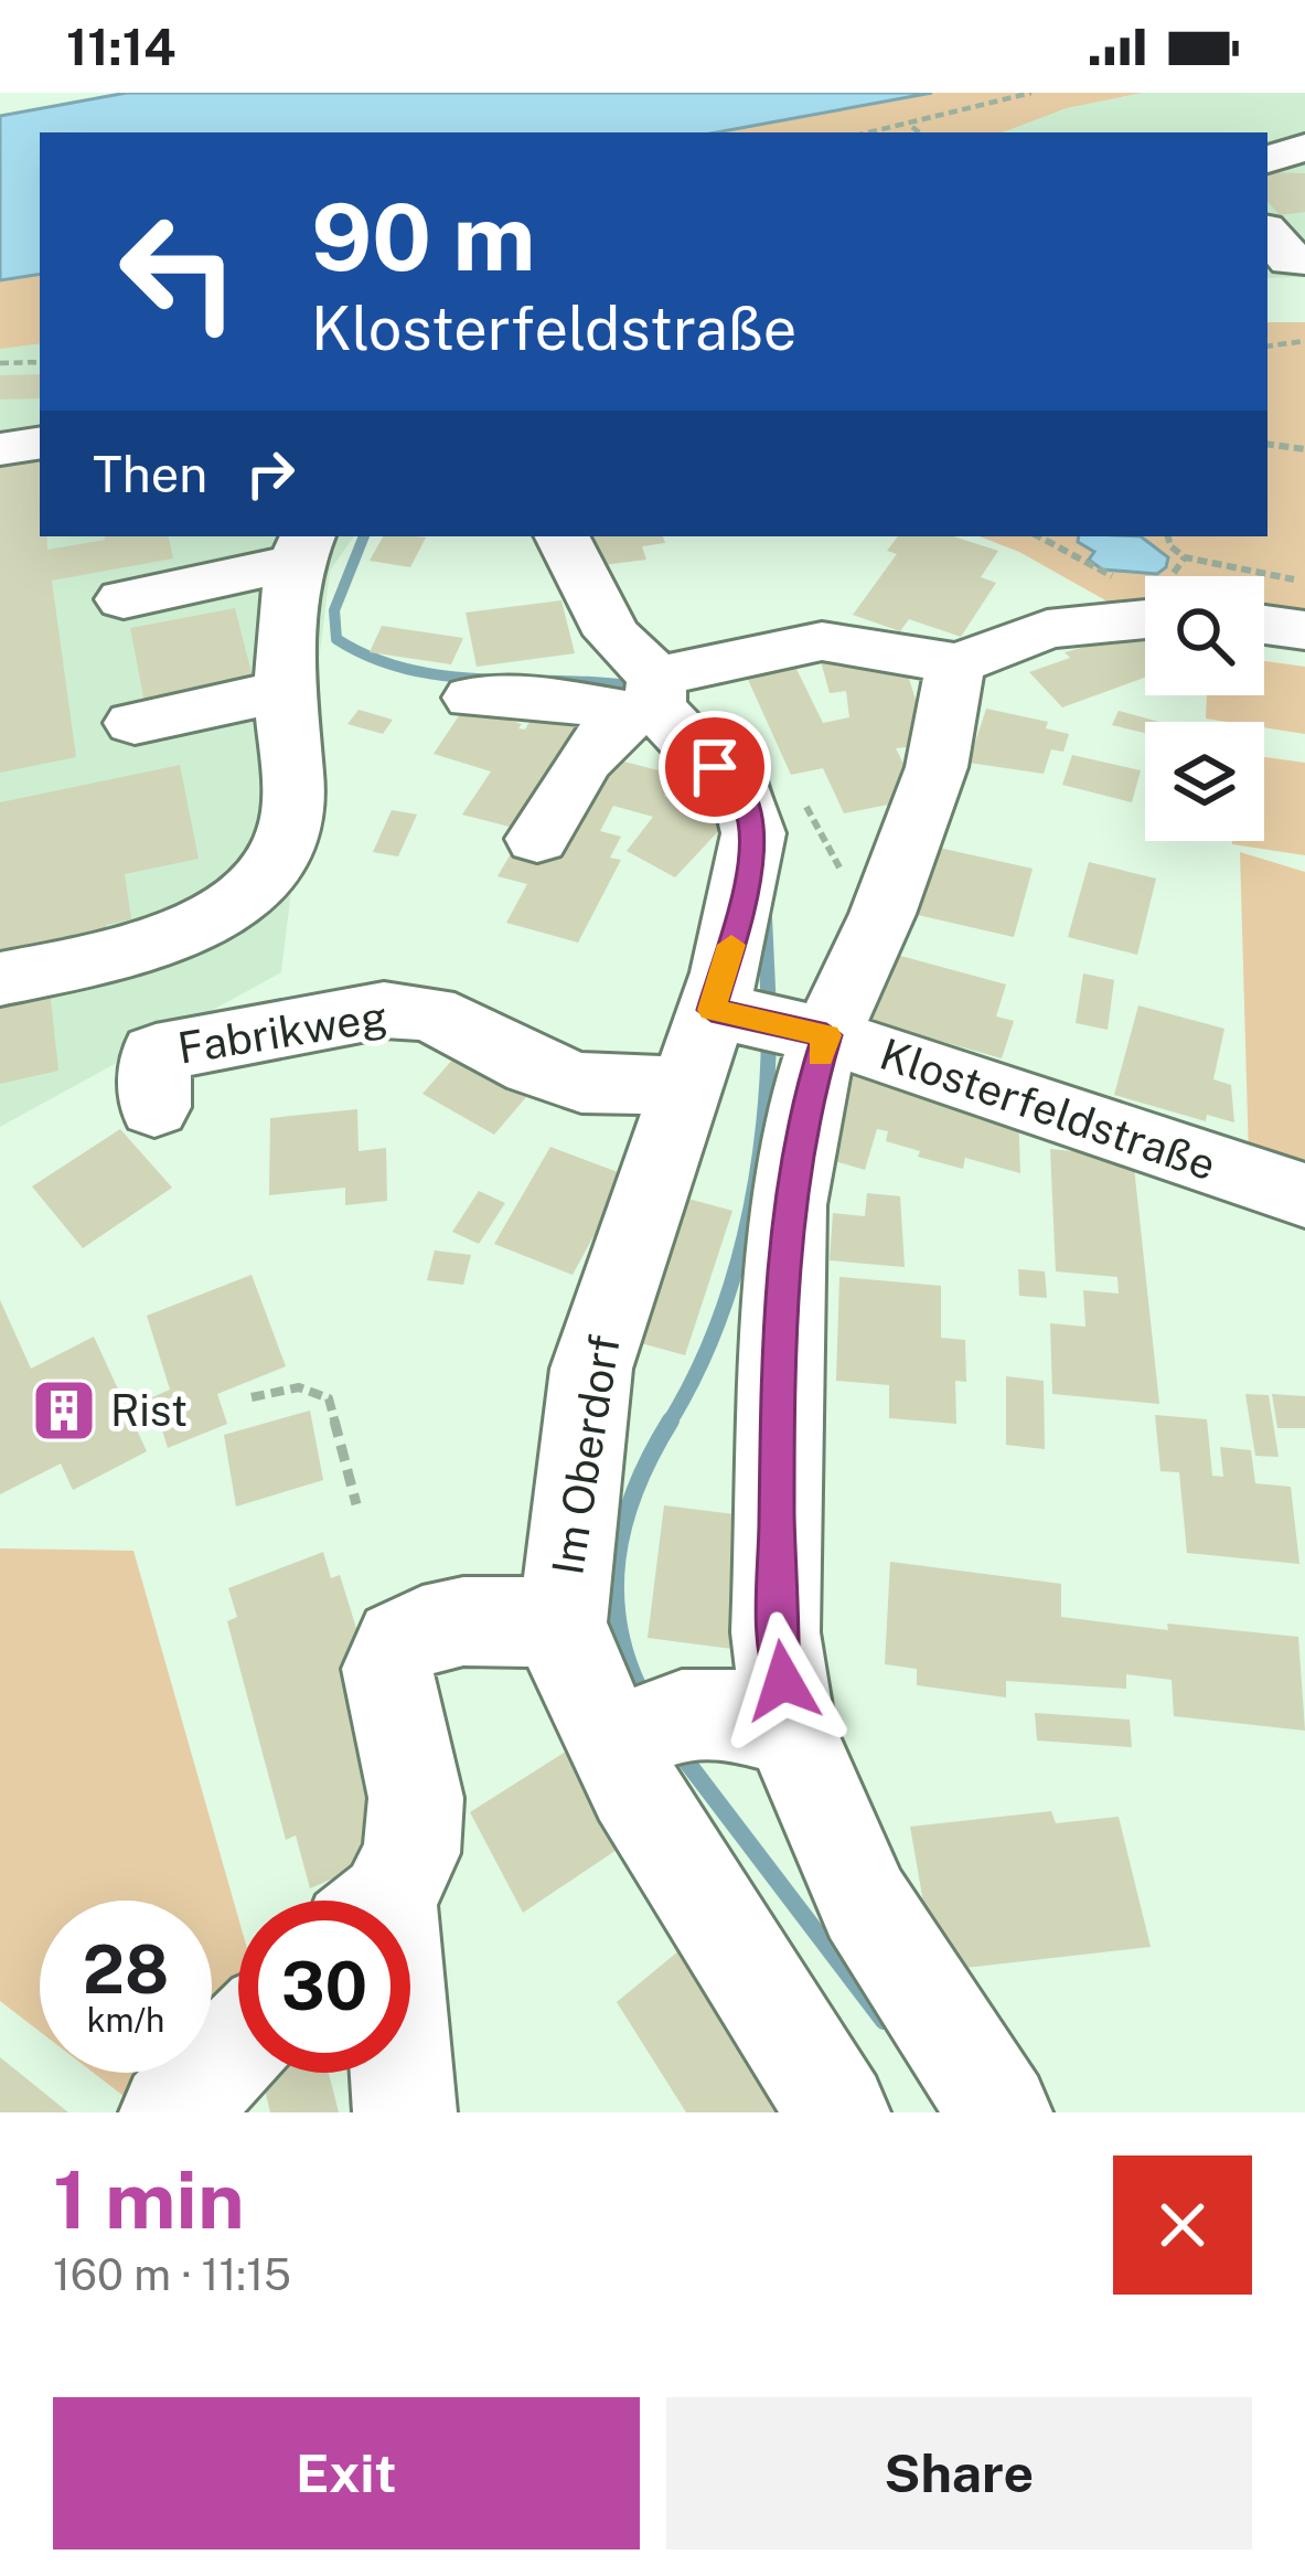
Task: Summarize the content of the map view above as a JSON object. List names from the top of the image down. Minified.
{"streets":{"street":["Fabrikweg","Klosterfeldstraße","Im Oberdorf"]},"crossings":[["Fabrikweg","Im Oberdorf"],["Klosterfeldstraße","Im Oberdorf"]],"places":{"building":["Rist"]},"page":{"status":"11:14","turn":["90 m","Klosterfeldstraße"],"then":"Then","speed":"28 km/h","limit":"30","heading":["1 min","160 m · 11:15"],"buttons":["Exit","Share"]}}
